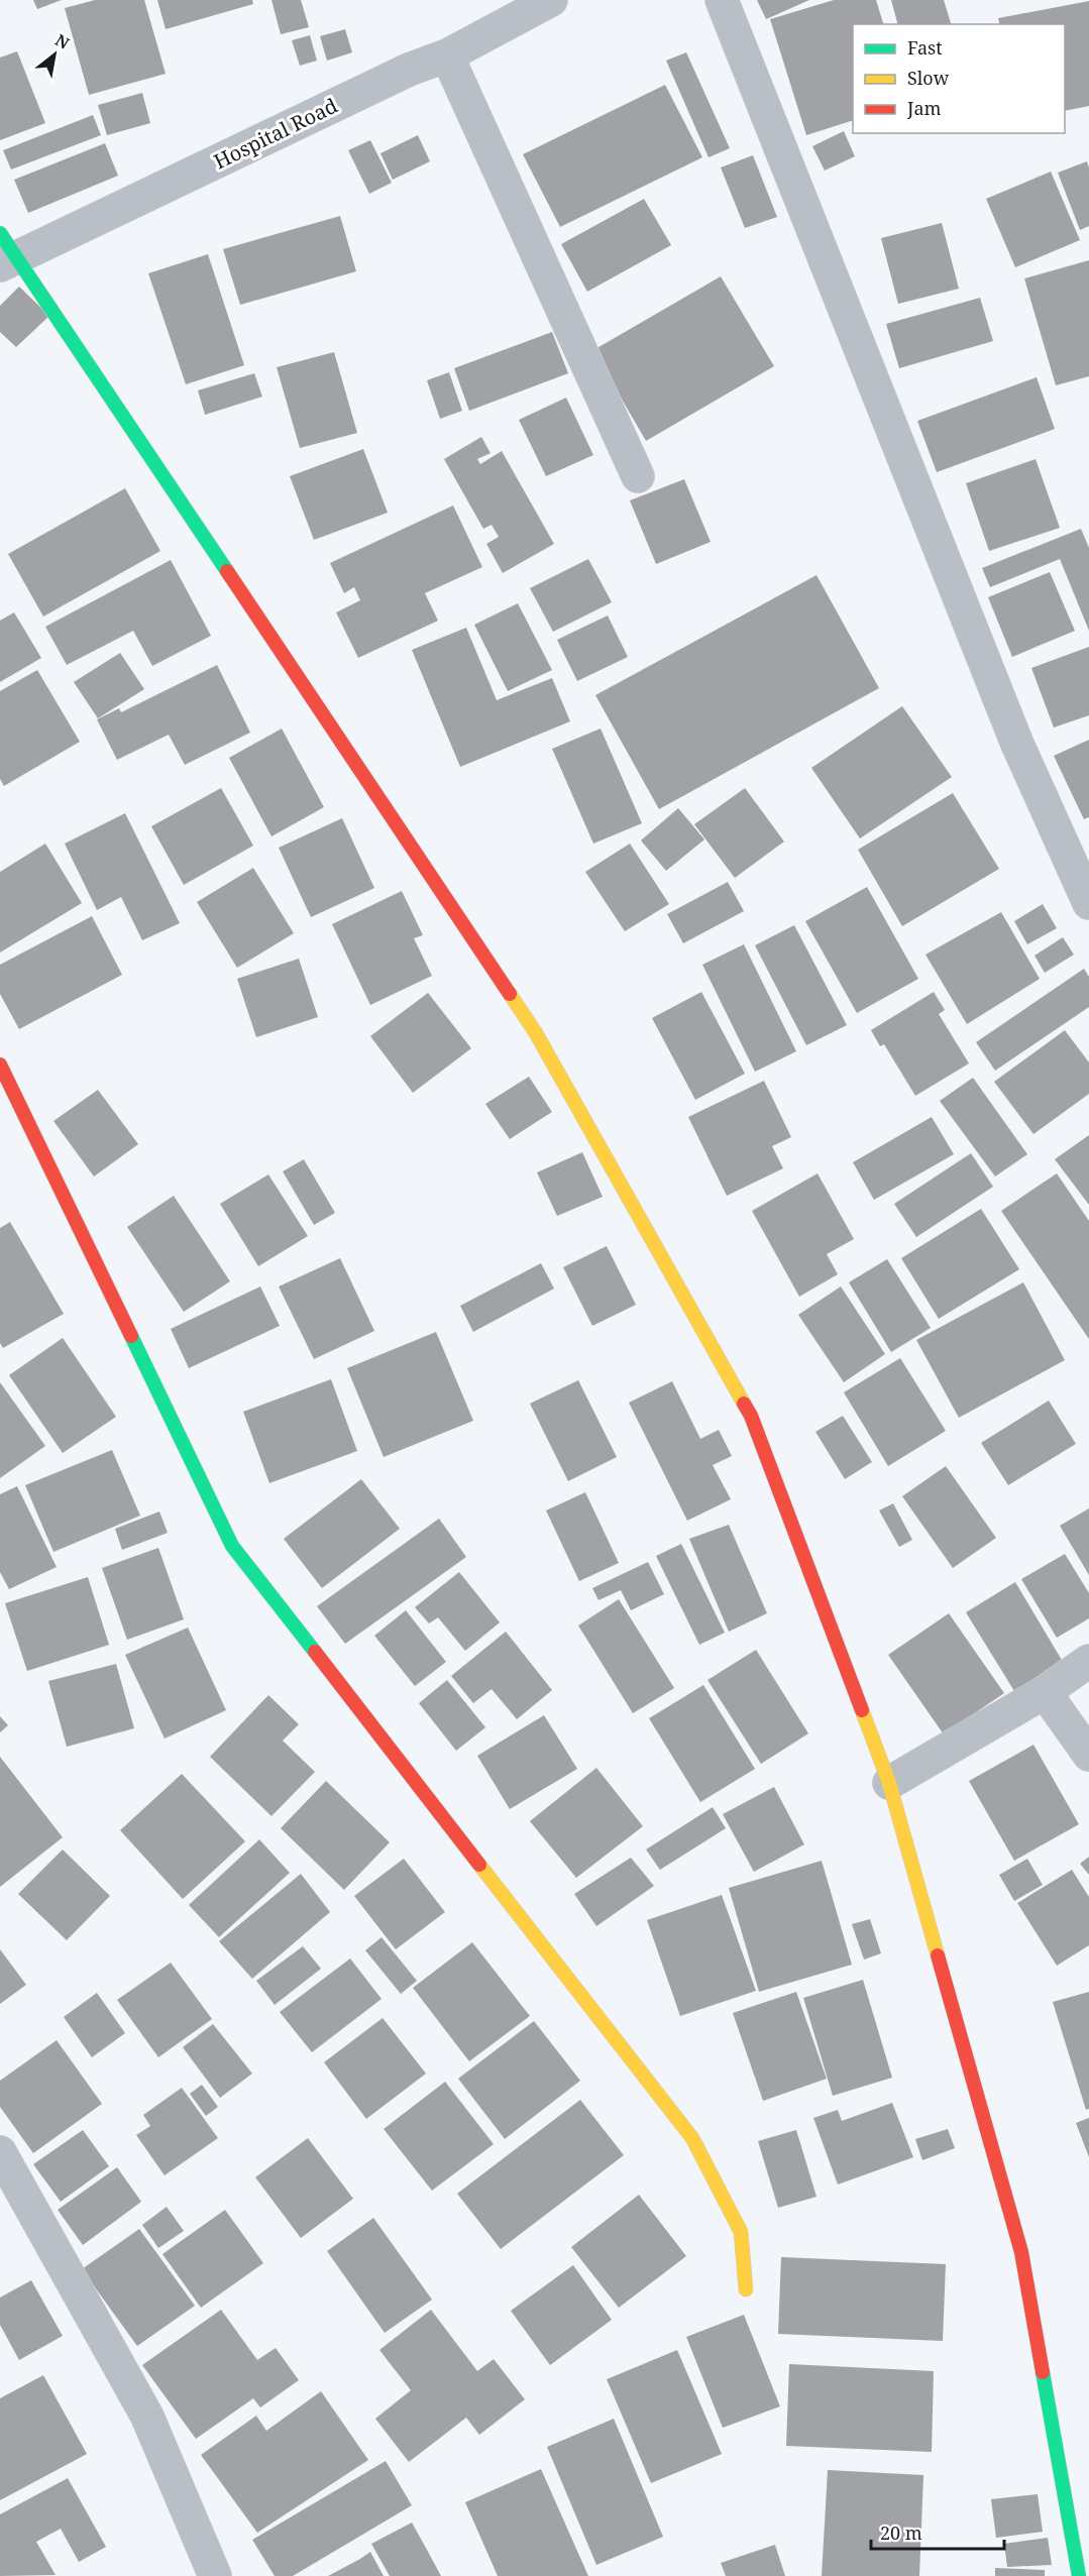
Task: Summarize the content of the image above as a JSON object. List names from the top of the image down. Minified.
{"streets":{"street":["Hospital Road"]},"legend":["Fast","Slow","Jam"],"scale_bar":"20 m","north":"top right"}
